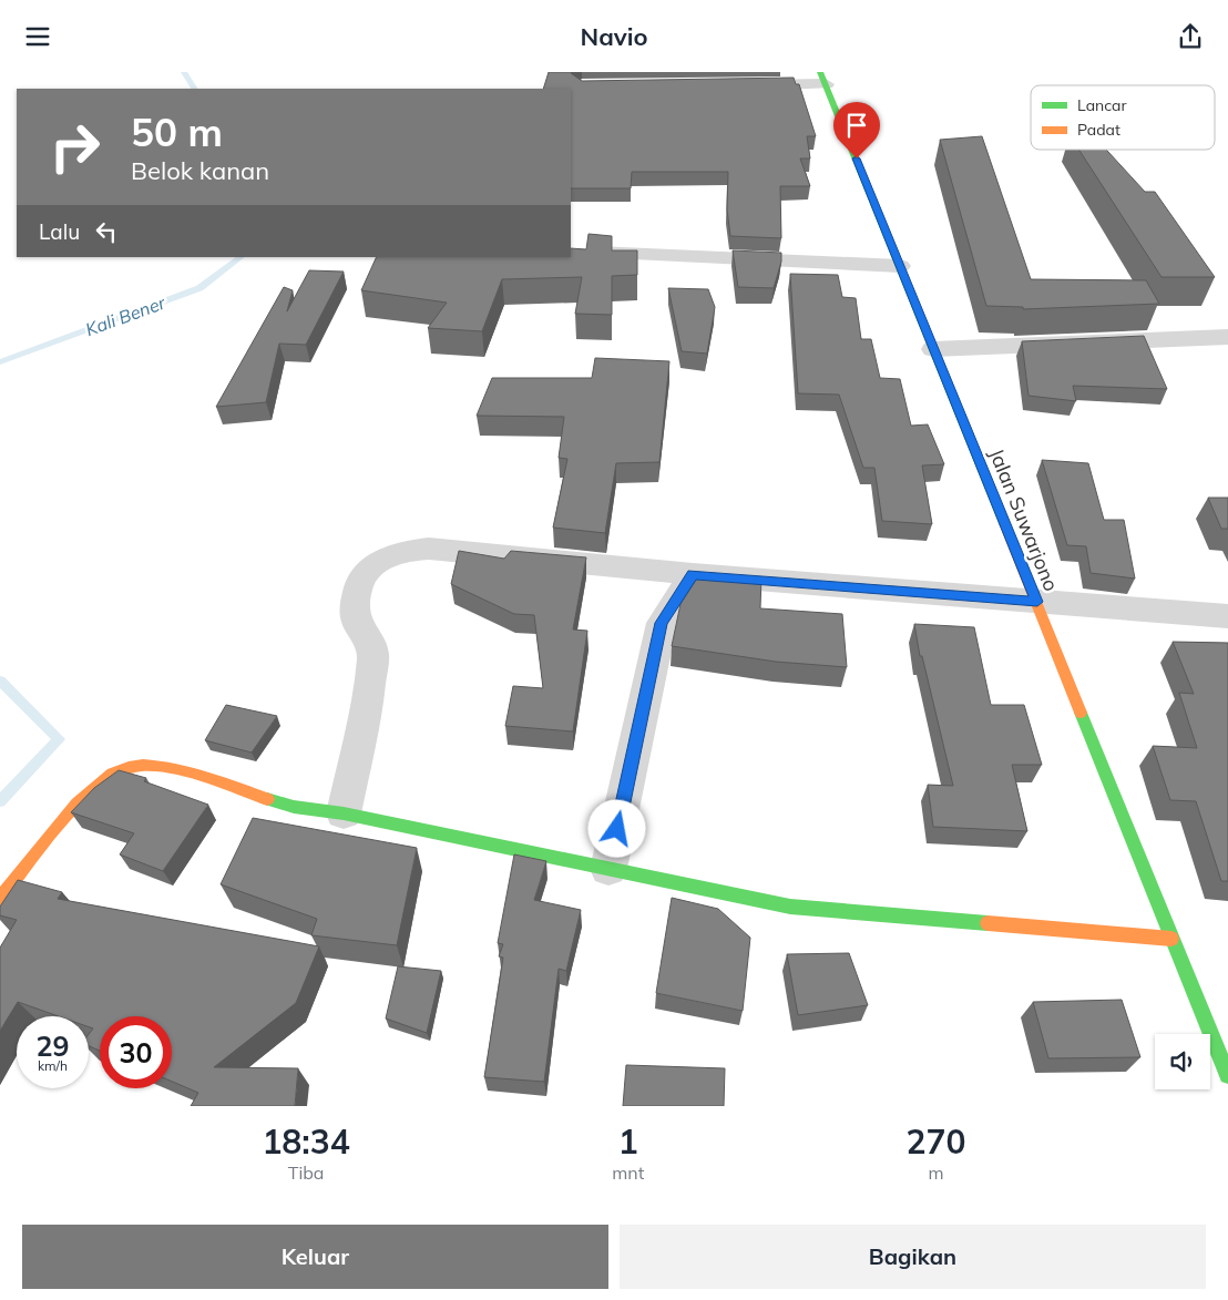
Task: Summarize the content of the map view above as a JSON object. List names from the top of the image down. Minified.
{"streets":{"street":["Jalan Suwarjono"]},"water":["Kali Bener"],"legend":["Lancar","Padat"],"page":{"header":"Navio","turn":["50 m","Belok kanan"],"then":"Lalu","speed":"29 km/h","limit":"30","eta":["18:34","Tiba","1","mnt","270","m"],"buttons":["Keluar","Bagikan"]}}
